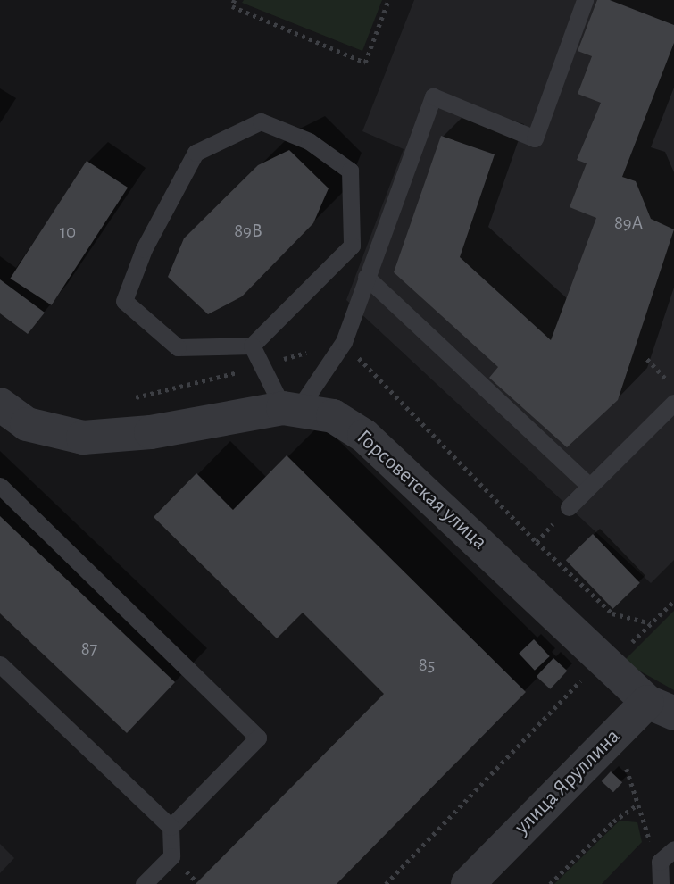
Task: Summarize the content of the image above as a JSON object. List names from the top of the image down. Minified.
{"streets":{"street":["Горсоветская улица","улица Яруллина"]},"crossings":[["Горсоветская улица","улица Яруллина"]],"house_numbers":["89А","89В","10","87","85"]}
